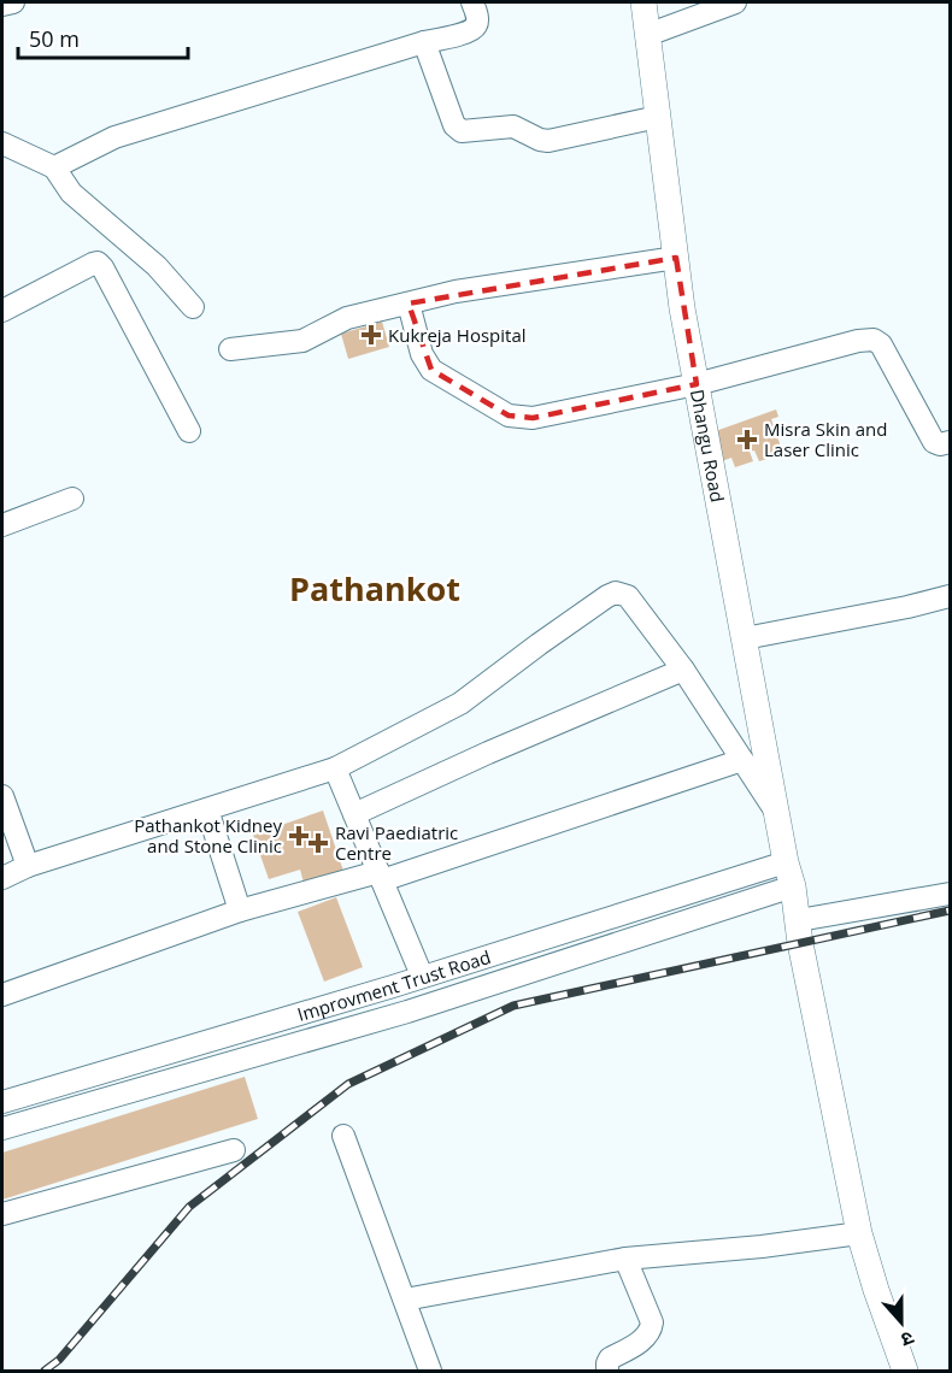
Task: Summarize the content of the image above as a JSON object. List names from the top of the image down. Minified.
{"streets":{"street":["Dhangu Road","Improvment Trust Road"]},"crossings":[["Dhangu Road","Improvment Trust Road"]],"districts":["Pathankot"],"places":{"health":["Kukreja Hospital","Misra Skin and Laser Clinic","Pathankot Kidney and Stone Clinic","Ravi Paediatric Centre"]},"scale_bar":"50 m","north":"bottom"}
